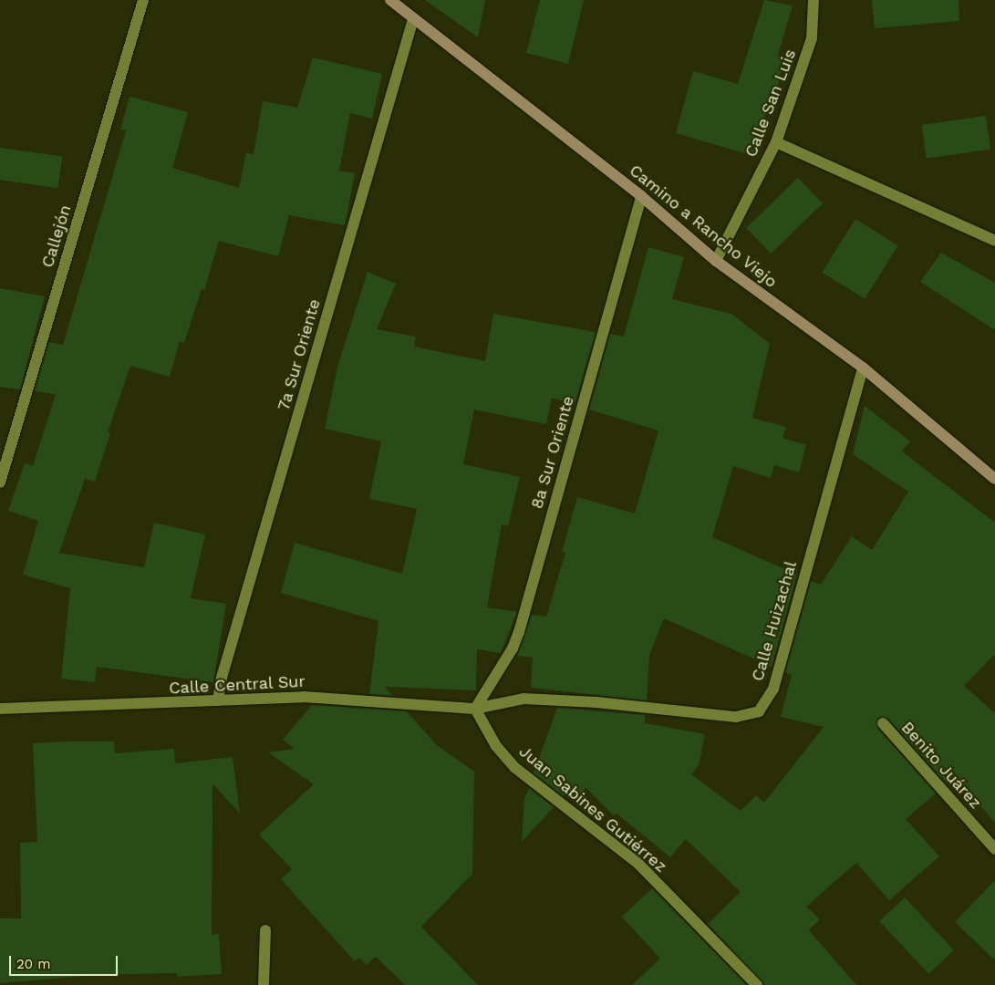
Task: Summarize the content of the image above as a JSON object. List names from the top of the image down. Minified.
{"streets":{"street":["Calle San Luis","Camino a Rancho Viejo","Callejón","7a Sur Oriente","8a Sur Oriente","Calle Huizachal","Calle Central Sur","Benito Juárez","Juan Sabines Gutiérrez"]},"crossings":[["Calle San Luis","Camino a Rancho Viejo"],["Camino a Rancho Viejo","7a Sur Oriente"],["Camino a Rancho Viejo","8a Sur Oriente"],["Camino a Rancho Viejo","Calle Huizachal"],["7a Sur Oriente","Calle Central Sur"],["8a Sur Oriente","Calle Huizachal"],["8a Sur Oriente","Calle Central Sur"],["8a Sur Oriente","Juan Sabines Gutiérrez"],["Calle Huizachal","Calle Central Sur"],["Calle Huizachal","Juan Sabines Gutiérrez"],["Calle Central Sur","Juan Sabines Gutiérrez"]],"scale_bar":"20 m"}
